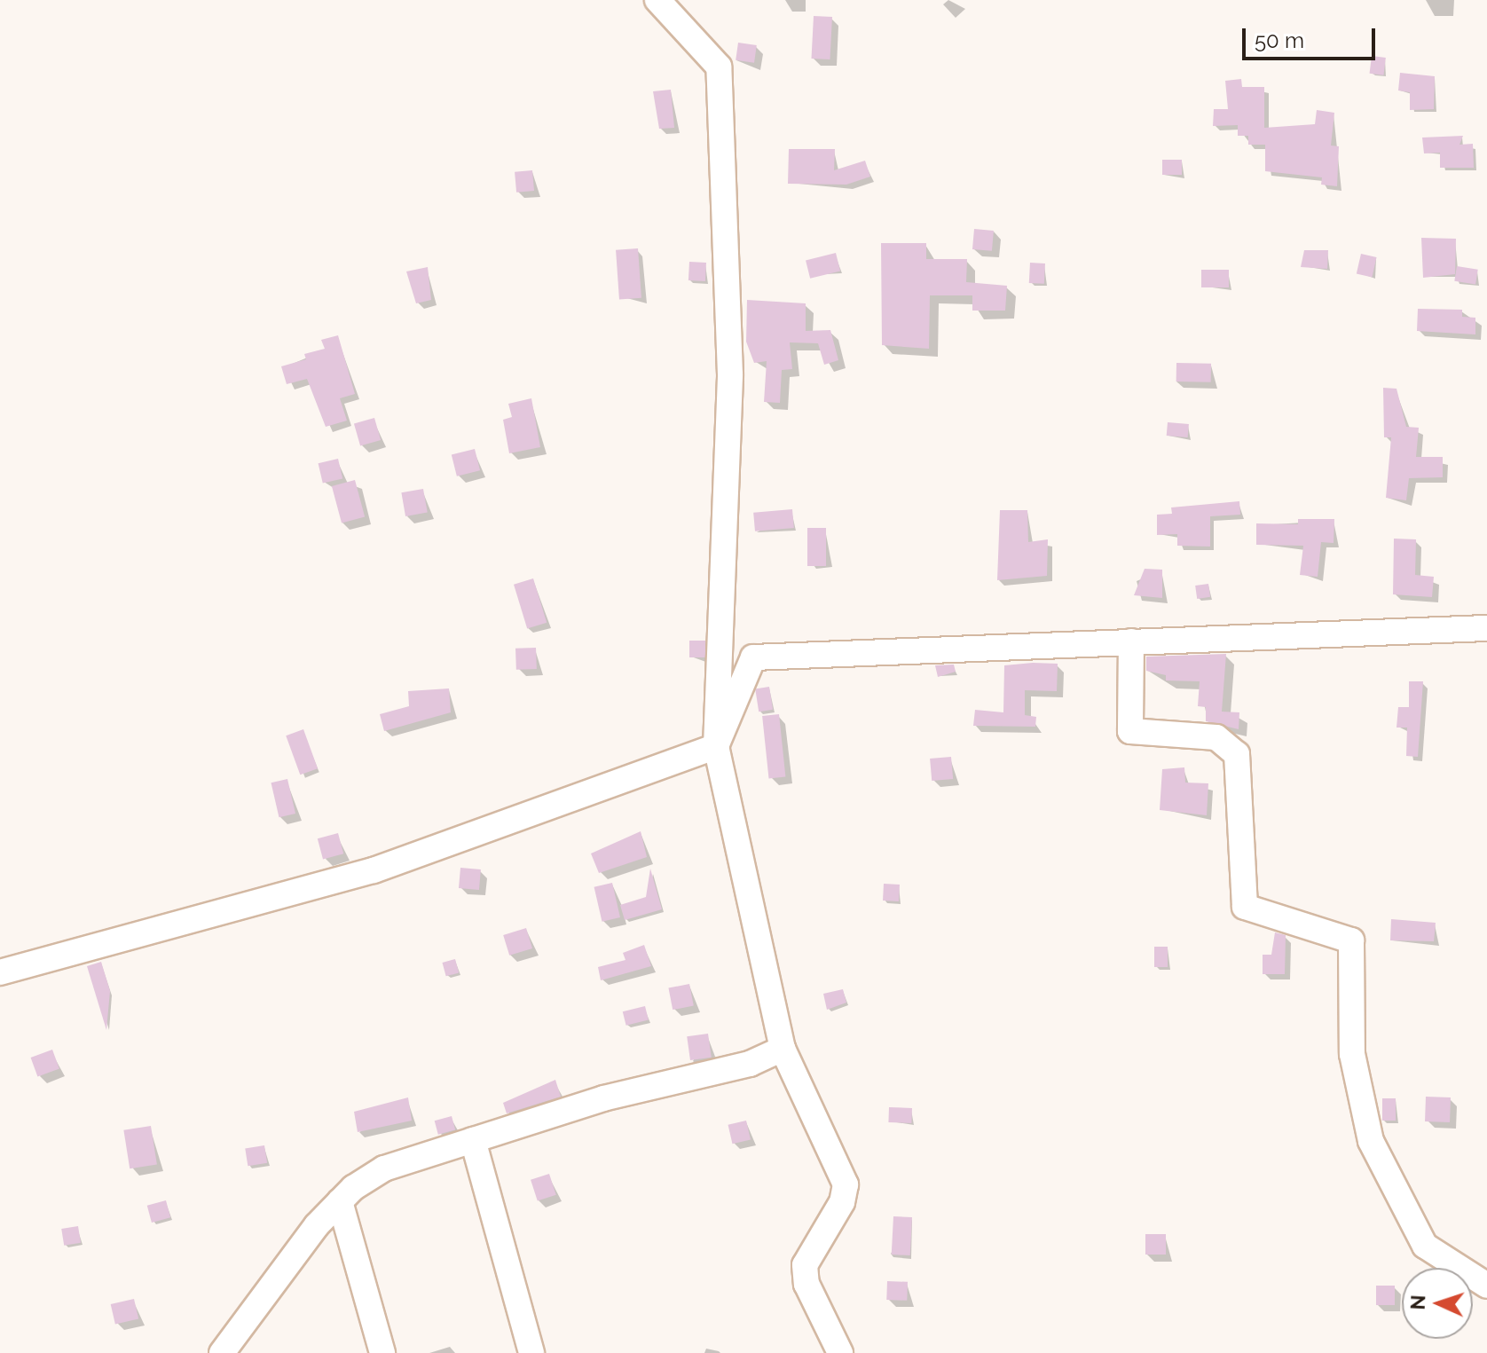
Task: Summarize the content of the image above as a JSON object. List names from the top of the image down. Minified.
{"scale_bar":"50 m","north":"left"}
